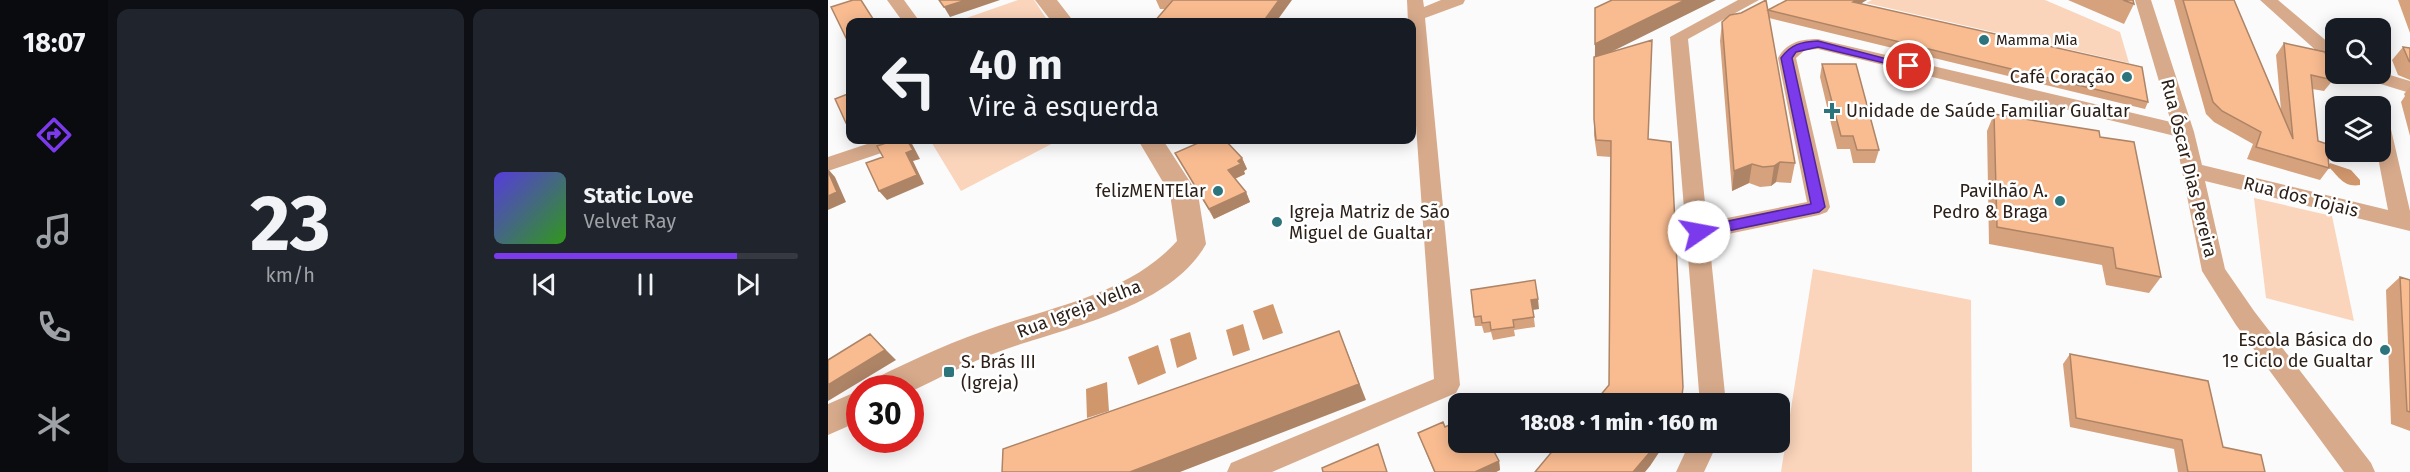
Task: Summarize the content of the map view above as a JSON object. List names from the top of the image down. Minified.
{"streets":{"street":["Rua Óscar Dias Pereira","Rua dos Tojais","Rua Igreja Velha"]},"crossings":[["Rua Óscar Dias Pereira","Rua dos Tojais"]],"places":{"other":["Mamma Mia","Café Coração","felizMENTElar","Pavilhão A. Pedro & Braga","Igreja Matriz de São Miguel de Gualtar","Escola Básica do 1º Ciclo de Gualtar"],"health":["Unidade de Saúde Familiar Gualtar"],"transit":["S. Brás III (Igreja)"]},"page":{"tabs":"18:07","tile":["23","km/h"],"turn":["40 m","Vire à esquerda"],"song":["Static Love","Velvet Ray"],"limit":"30","trip":"18:08 · 1 min · 160 m"}}
